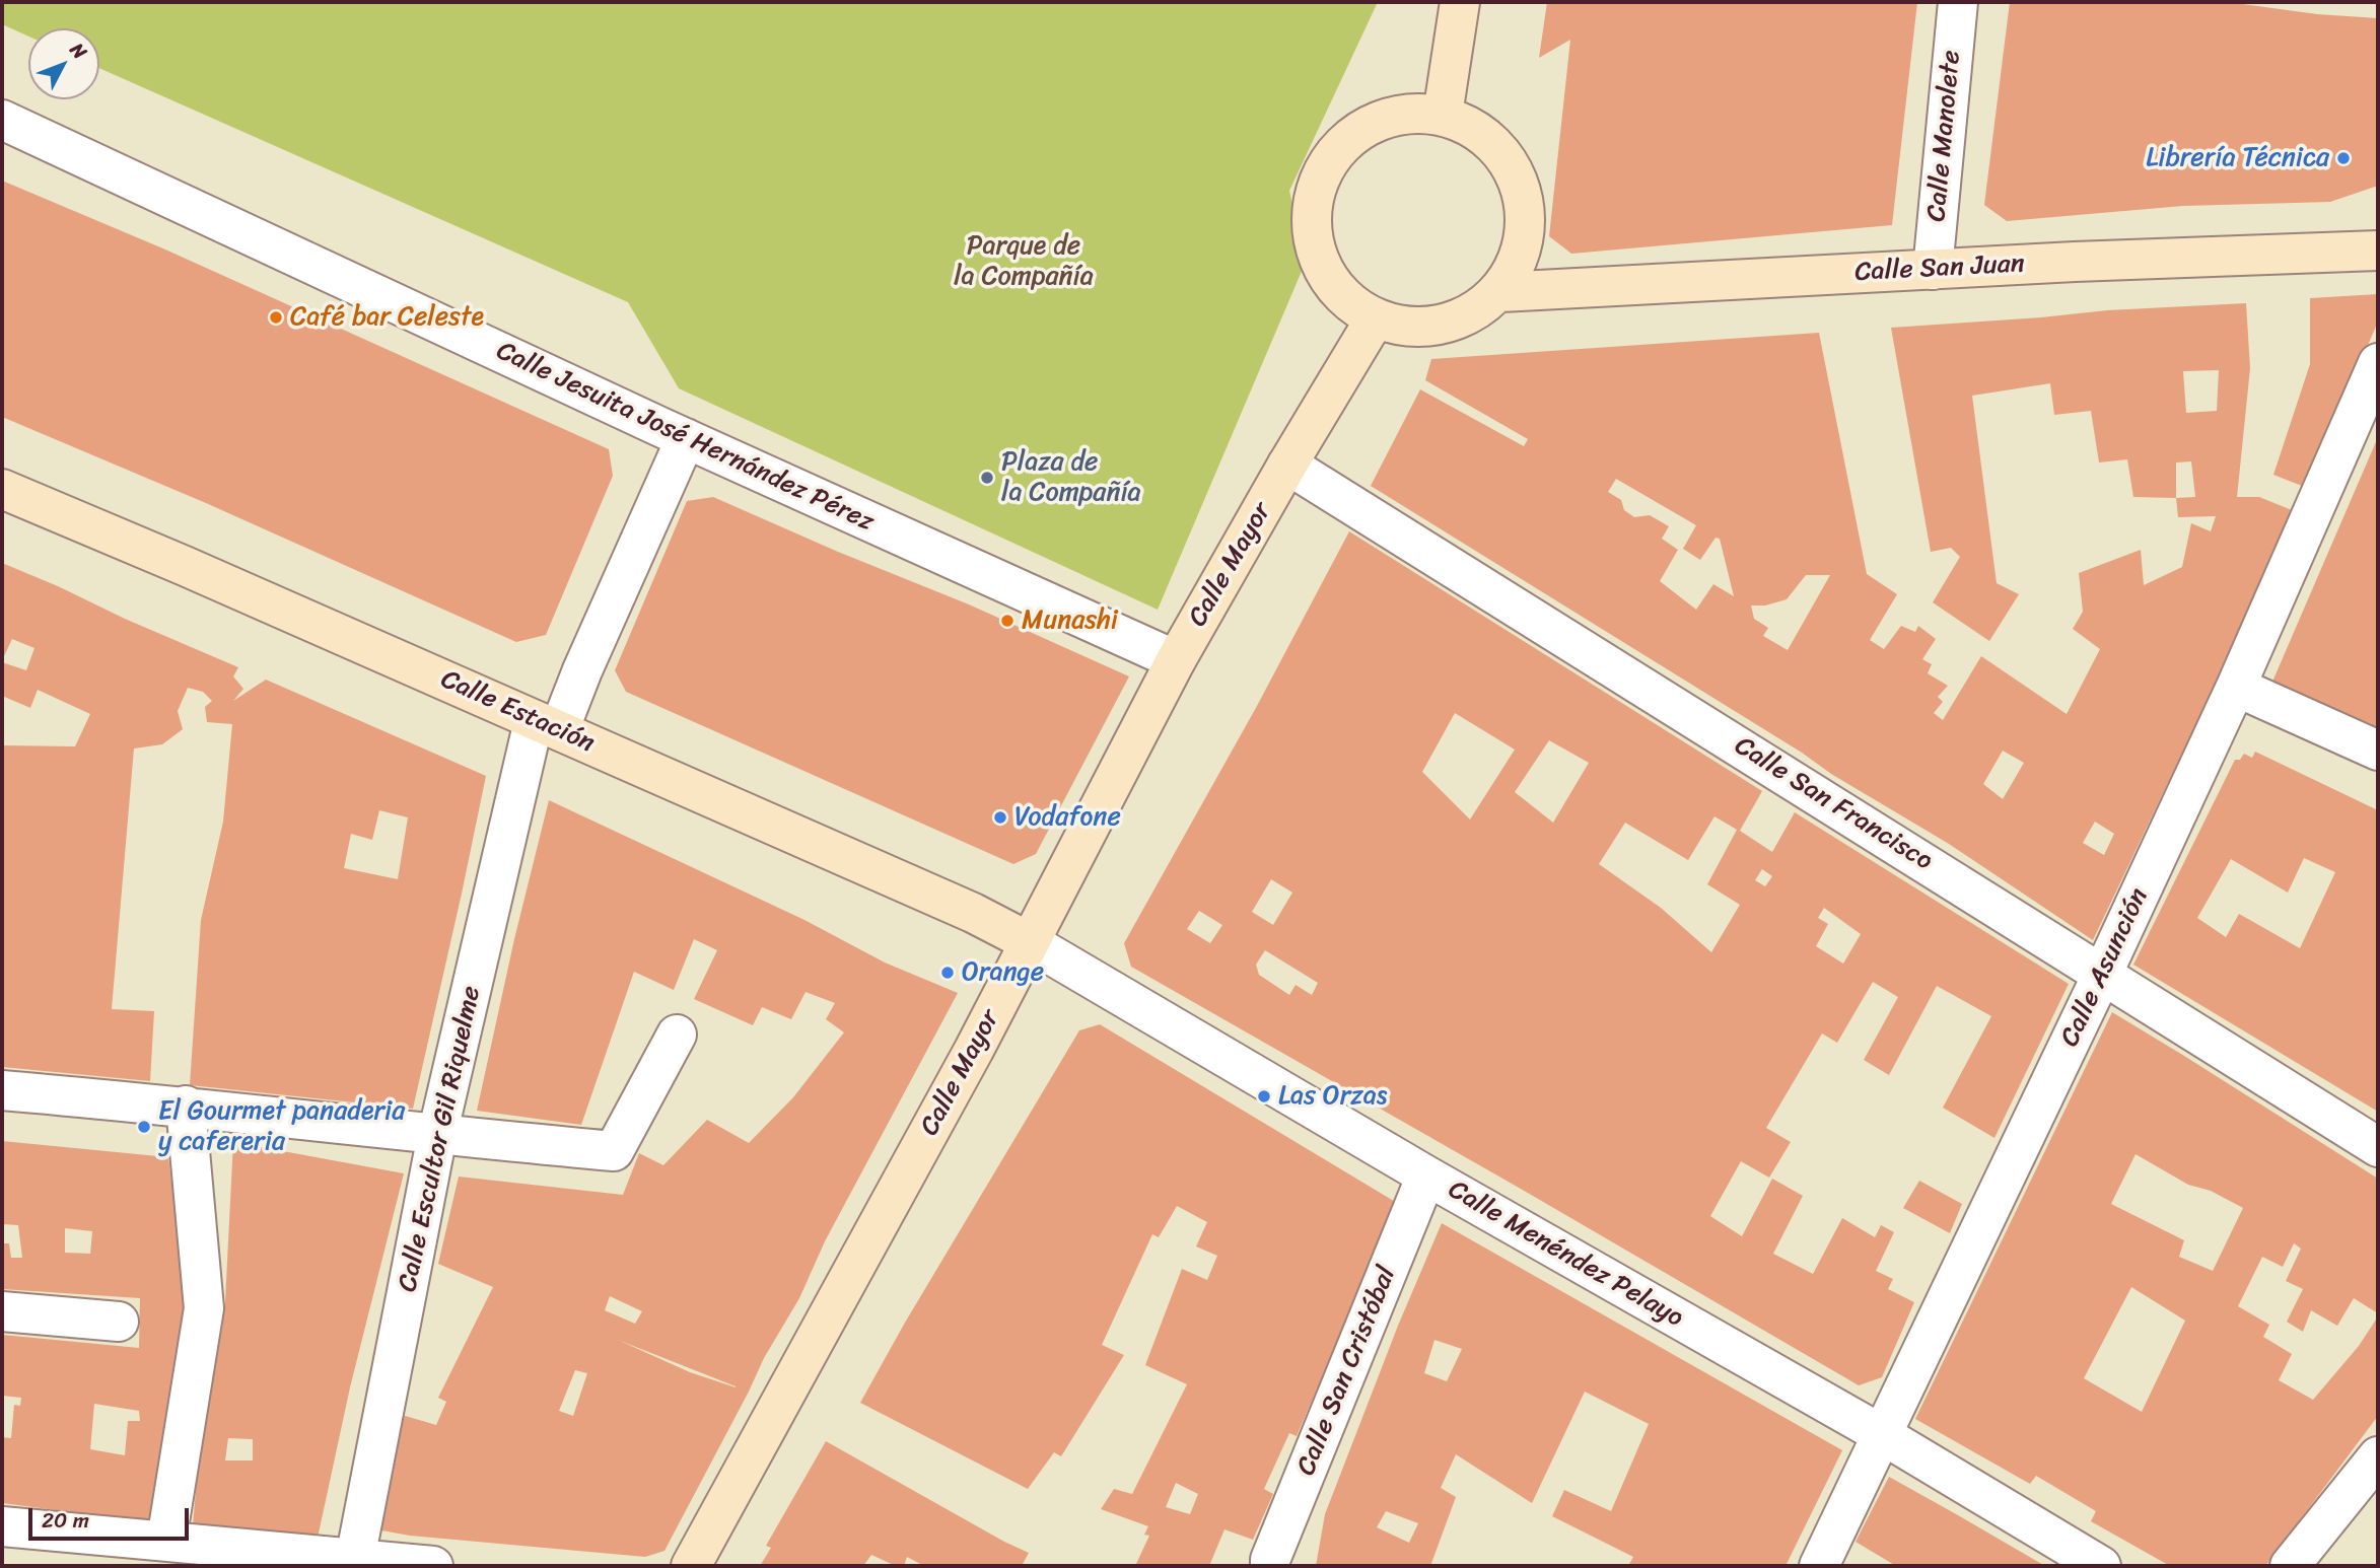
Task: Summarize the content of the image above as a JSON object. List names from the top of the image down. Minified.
{"streets":{"main road":["Calle San Juan","Calle Mayor","Calle Estación"],"street":["Calle Manolete","Calle Jesuita José Hernández Pérez","Calle San Francisco","Calle Asunción","Calle Escultor Gil Riquelme","Calle Menéndez Pelayo","Calle San Cristóbal"]},"crossings":[["Calle Manolete","Calle San Juan"],["Calle San Juan","Calle Mayor"],["Calle Jesuita José Hernández Pérez","Calle Mayor"],["Calle Jesuita José Hernández Pérez","Calle Escultor Gil Riquelme"],["Calle Mayor","Calle Estación"],["Calle Mayor","Calle San Francisco"],["Calle Mayor","Calle Menéndez Pelayo"],["Calle Estación","Calle Escultor Gil Riquelme"],["Calle Estación","Calle Menéndez Pelayo"],["Calle San Francisco","Calle Asunción"],["Calle Asunción","Calle Menéndez Pelayo"],["Calle Menéndez Pelayo","Calle San Cristóbal"]],"parks":["Parque de la Compañía"],"places":["Librería Técnica","Café bar Celeste","Plaza de la Compañía","Munashi","Vodafone","Orange","Las Orzas","El Gourmet panaderia y cafereria"],"scale_bar":"20 m","north":"top right"}
